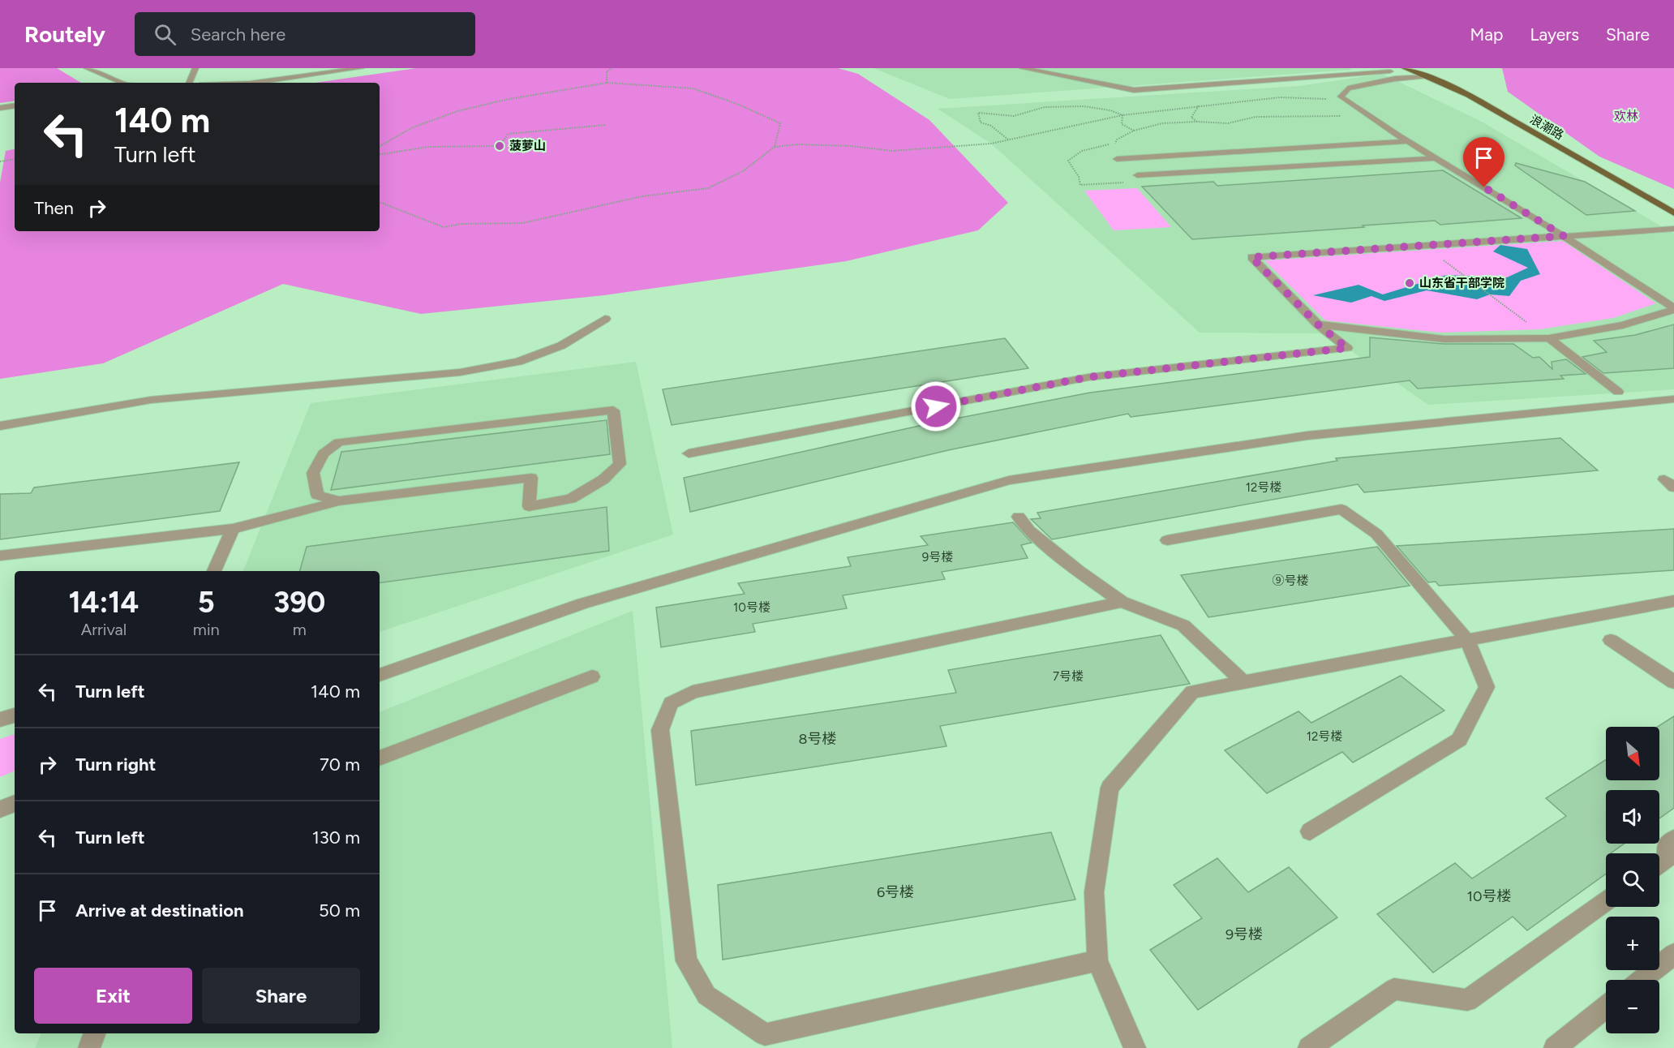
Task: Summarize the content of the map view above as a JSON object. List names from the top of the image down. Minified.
{"streets":{"main road":["浪潮路"]},"parks":["欢林"],"places":["菠萝山","山东省干部学院"],"house_numbers":["12号楼","9号楼","⑨号楼","10号楼","7号楼","12号楼","8号楼","6号楼","10号楼","9号楼"],"north":"bottom right","page":{"header":"Routely","search":"Search here","nav":["Map","Layers","Share"],"turn":["140 m","Turn left"],"then":"Then","eta":["14:14","Arrival","5","min","390","m"],"list":[{"name":"Turn left","value":"140 m"},{"name":"Turn right","value":"70 m"},{"name":"Turn left","value":"130 m"},{"name":"Arrive at destination","value":"50 m"}],"map_buttons":["+","−"],"buttons":["Exit","Share"]}}
